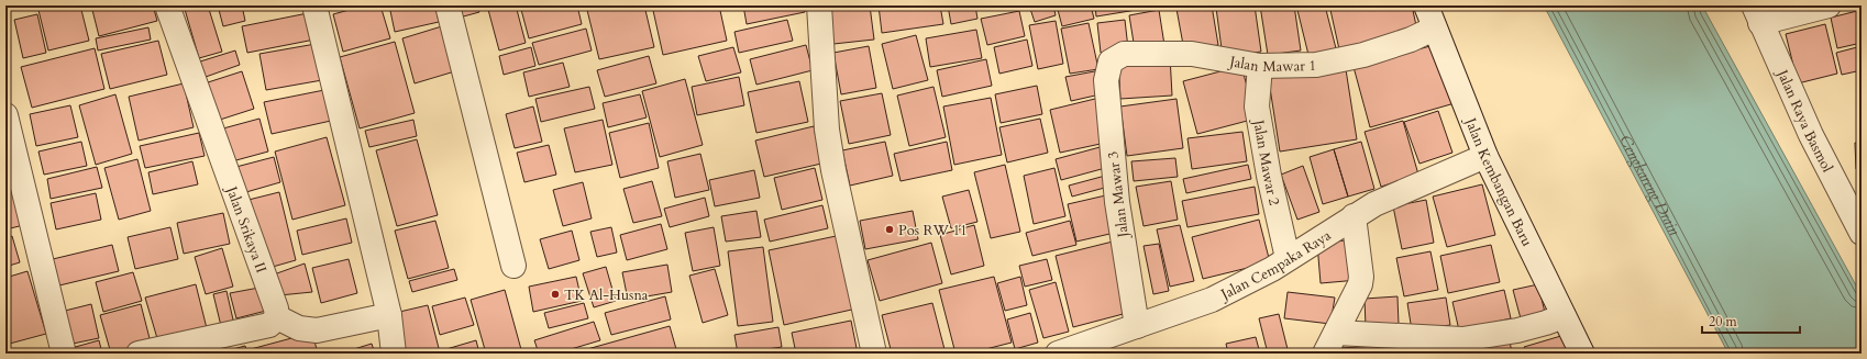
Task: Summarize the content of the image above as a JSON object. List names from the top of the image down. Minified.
{"streets":{"street":["Jalan Mawar 1","Jalan Raya Basmol","Jalan Mawar 2","Jalan Kembangan Baru","Jalan Mawar 3","Jalan Srikaya II","Jalan Cempaka Raya"]},"crossings":[["Jalan Mawar 1","Jalan Mawar 2"],["Jalan Mawar 1","Jalan Kembangan Baru"],["Jalan Mawar 1","Jalan Mawar 3"],["Jalan Mawar 2","Jalan Cempaka Raya"],["Jalan Kembangan Baru","Jalan Cempaka Raya"],["Jalan Mawar 3","Jalan Cempaka Raya"]],"water":["Cengkareng Drain"],"places":["Pos RW 11","TK Al-Husna"],"scale_bar":"20 m"}
